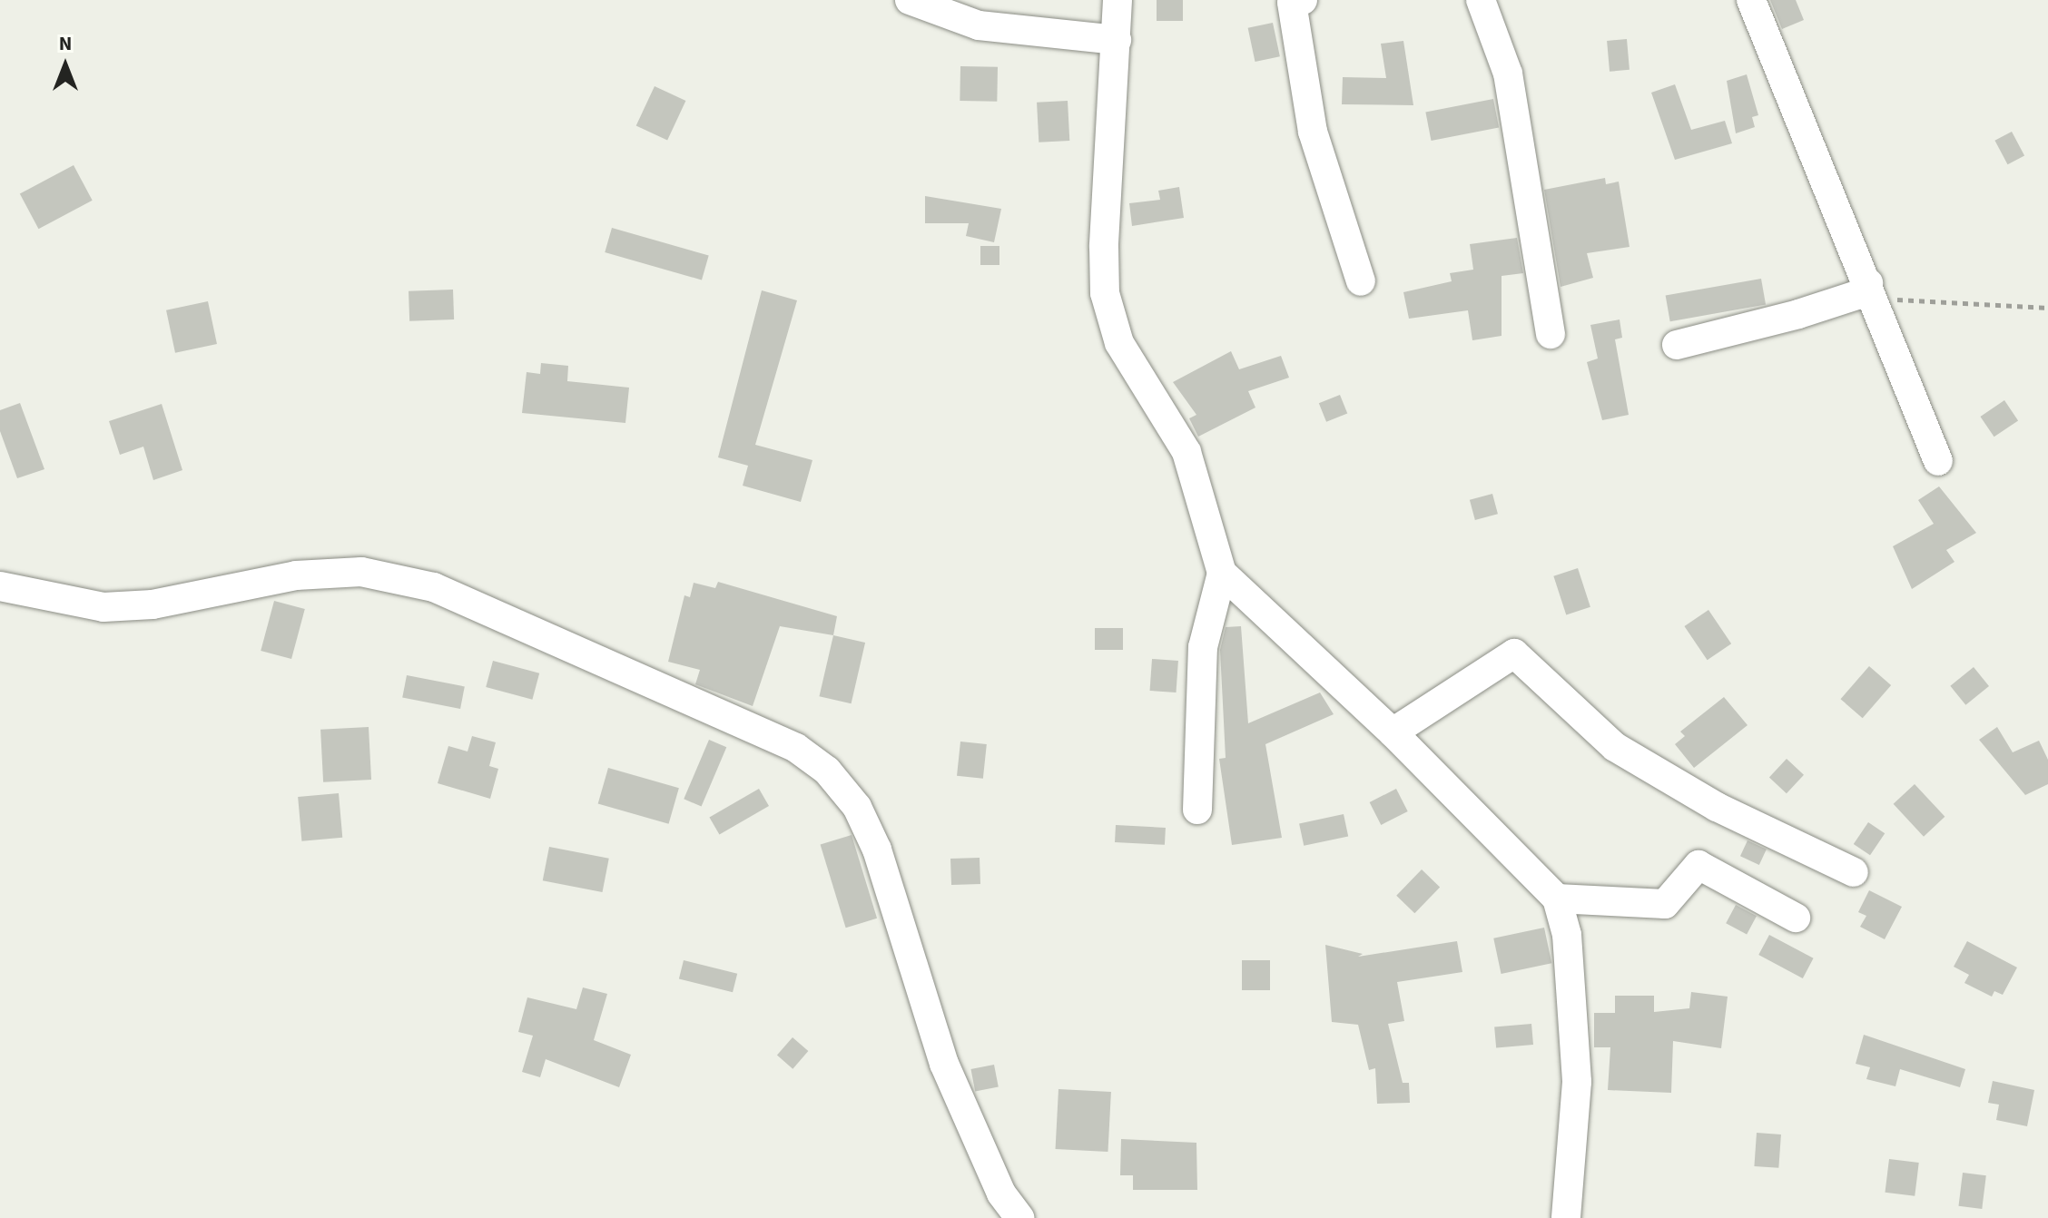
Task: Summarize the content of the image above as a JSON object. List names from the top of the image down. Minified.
{"north":"top"}
